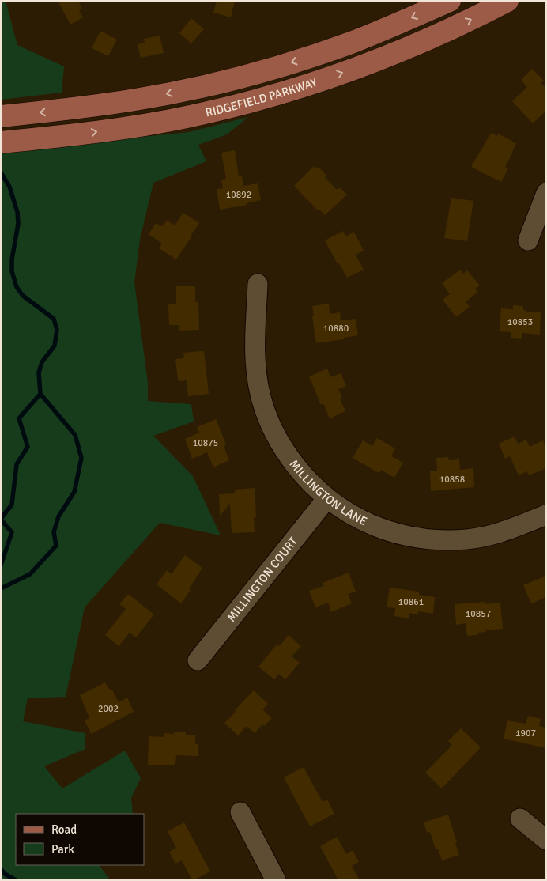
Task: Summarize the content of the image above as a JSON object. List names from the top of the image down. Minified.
{"streets":{"main road":["RIDGEFIELD PARKWAY"],"street":["MILLINGTON LANE","MILLINGTON COURT"]},"crossings":[["MILLINGTON LANE","MILLINGTON COURT"]],"house_numbers":["10892","10853","10880","10875","10858","10861","10857","2002","1907"],"legend":["Road","Park"]}
